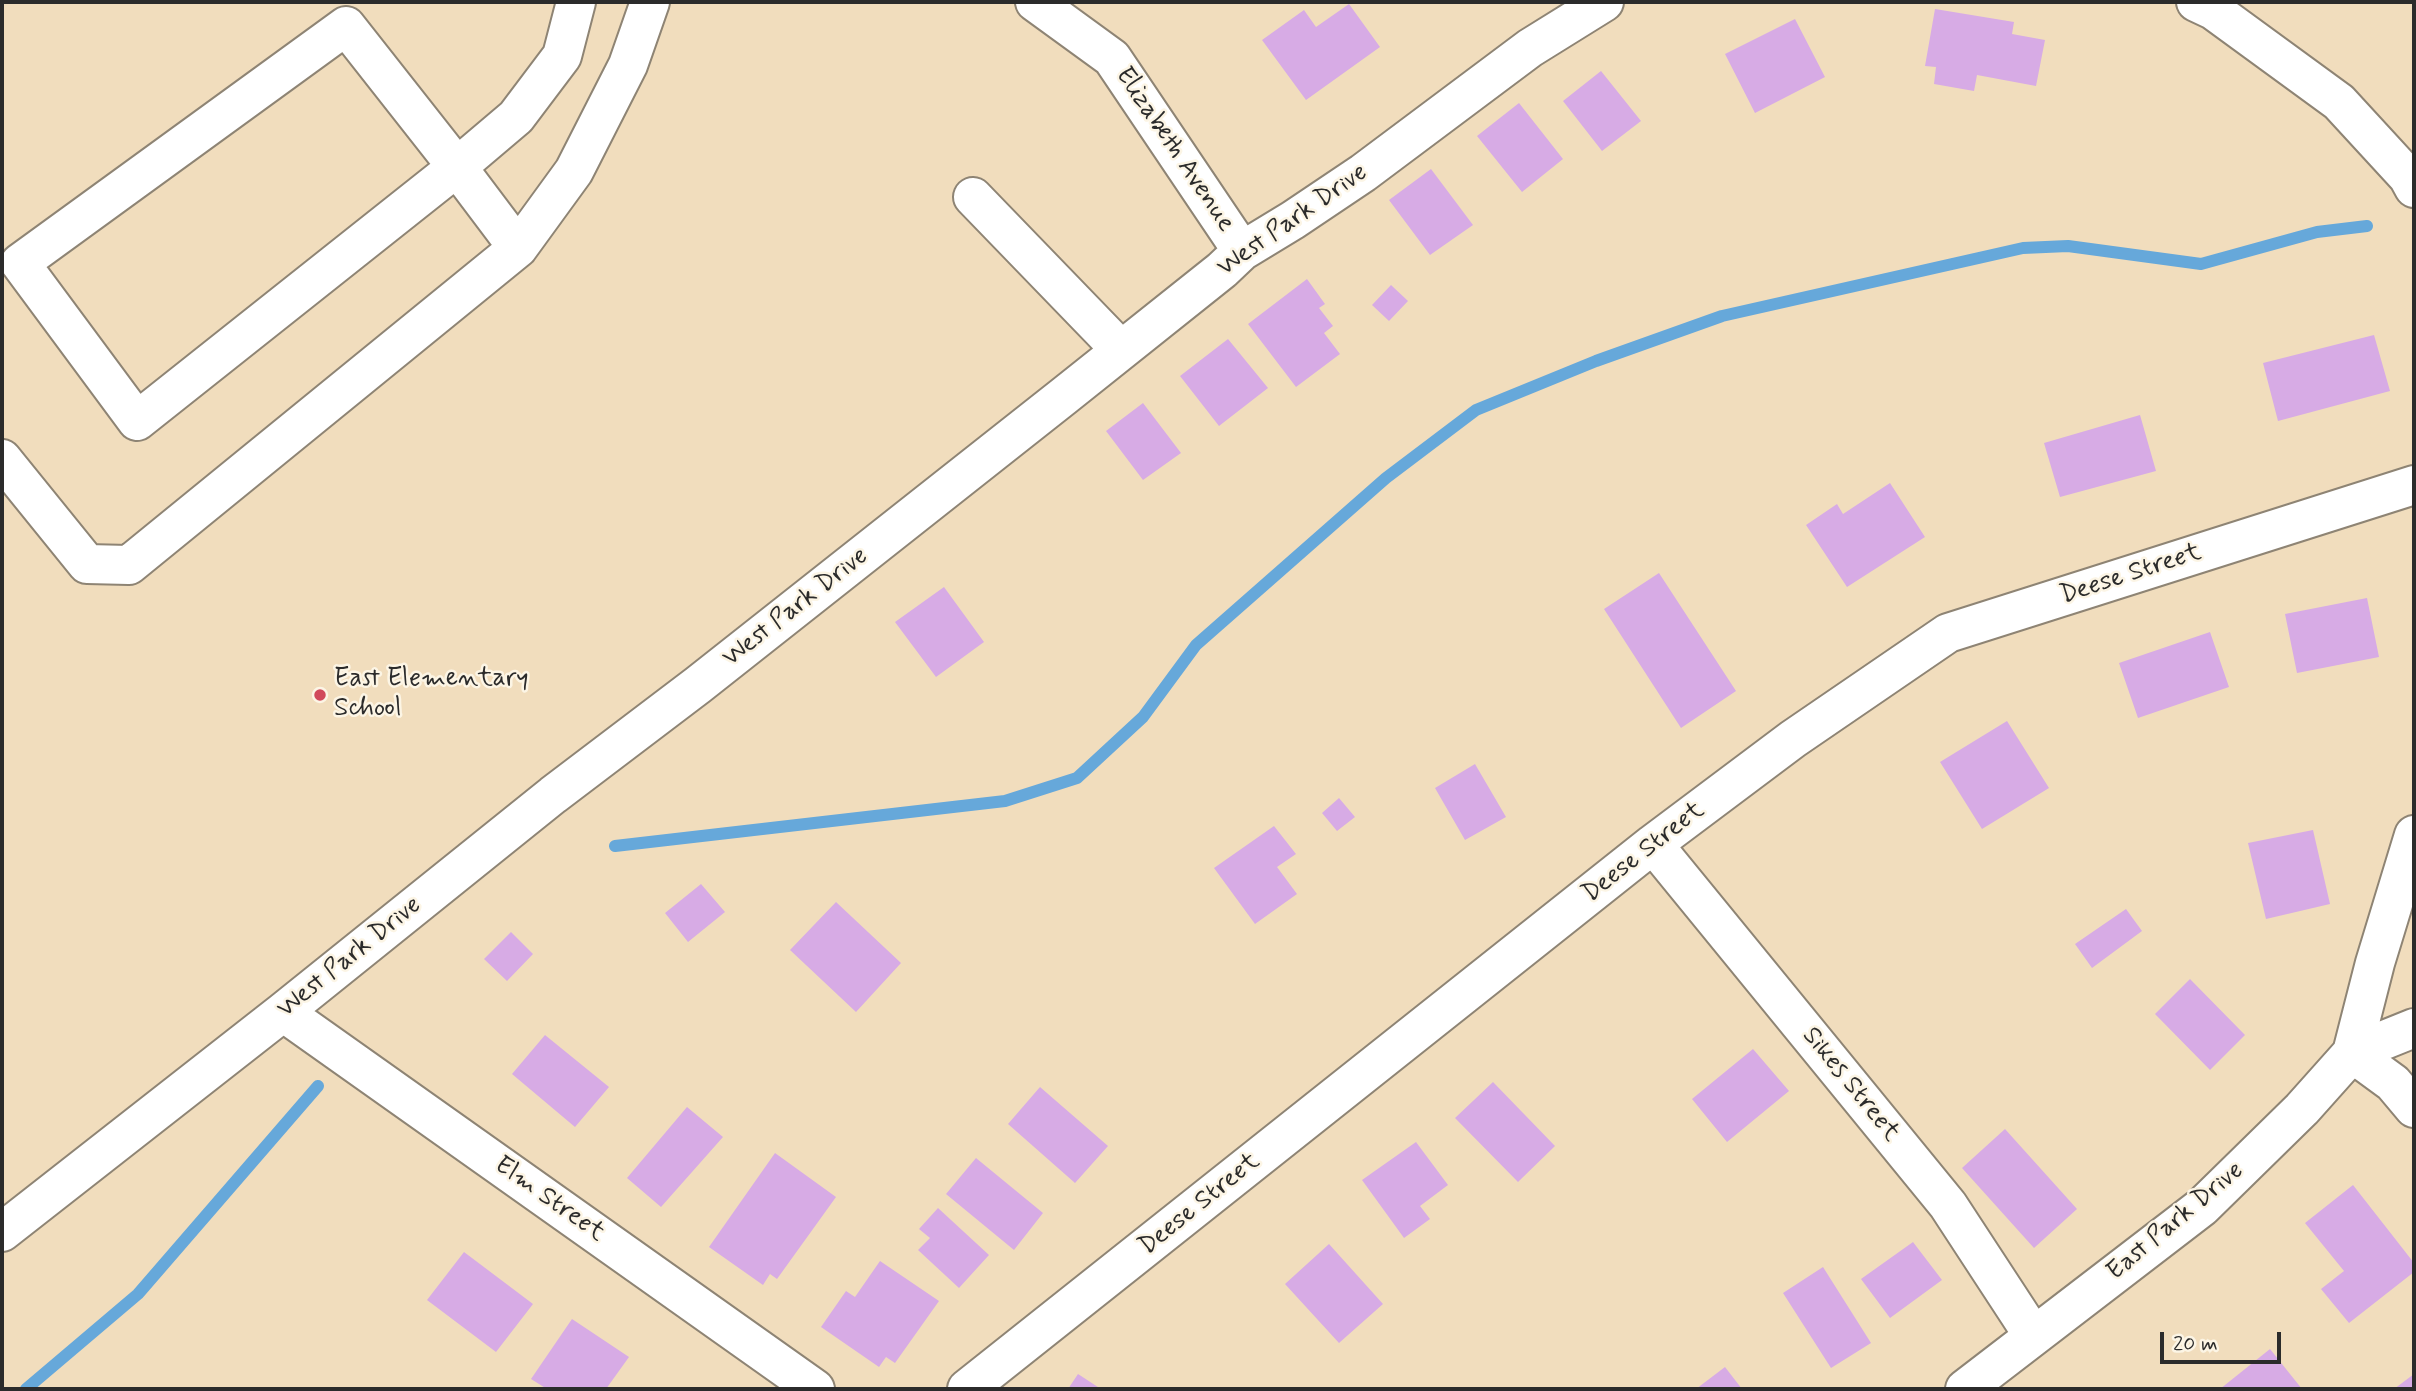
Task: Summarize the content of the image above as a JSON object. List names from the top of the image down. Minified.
{"streets":{"street":["Elizabeth Avenue","West Park Drive","Deese Street","Sikes Street","Elm Street","East Park Drive"]},"crossings":[["Elizabeth Avenue","West Park Drive"],["West Park Drive","Elm Street"],["Deese Street","Sikes Street"],["Sikes Street","East Park Drive"]],"places":["East Elementary School"],"scale_bar":"20 m"}
